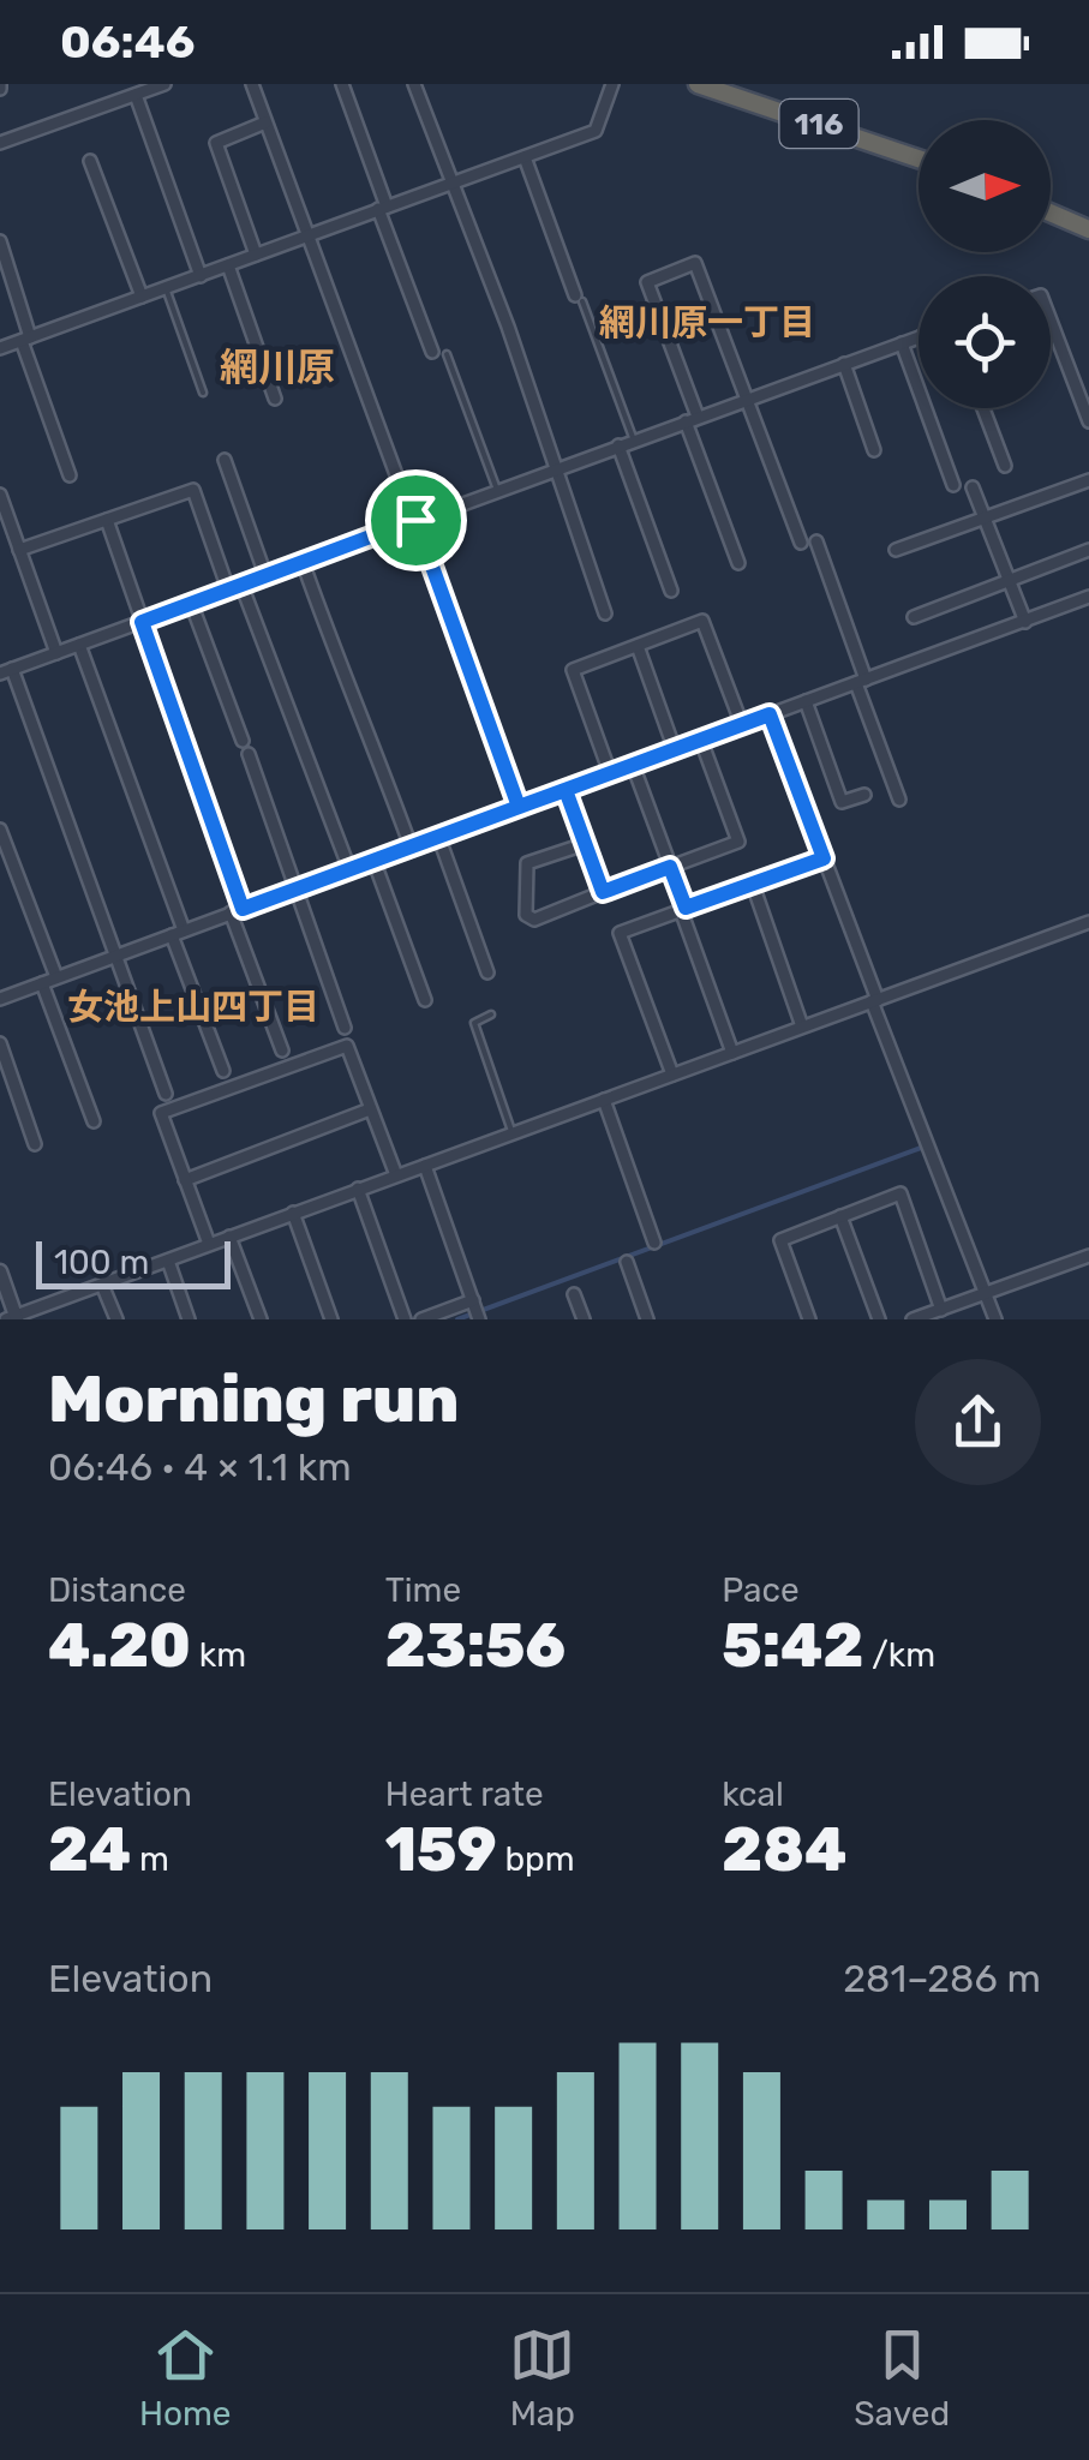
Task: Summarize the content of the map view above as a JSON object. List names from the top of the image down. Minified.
{"streets":{"highway":["116"]},"districts":["網川原一丁目","網川原","女池上山四丁目"],"scale_bar":"100 m","north":"right","page":{"status":"06:46","scale":"100 m","heading":["Morning run","06:46 · 4 × 1.1 km"],"stats":[["Distance","4.20 km"],["Time","23:56"],["Pace","5:42 /km"],["Elevation","24 m"],["Heart rate","159 bpm"],["kcal","284"]],"chart":["Elevation","281–286 m"],"tabs":["Home","Map","Saved"]}}
